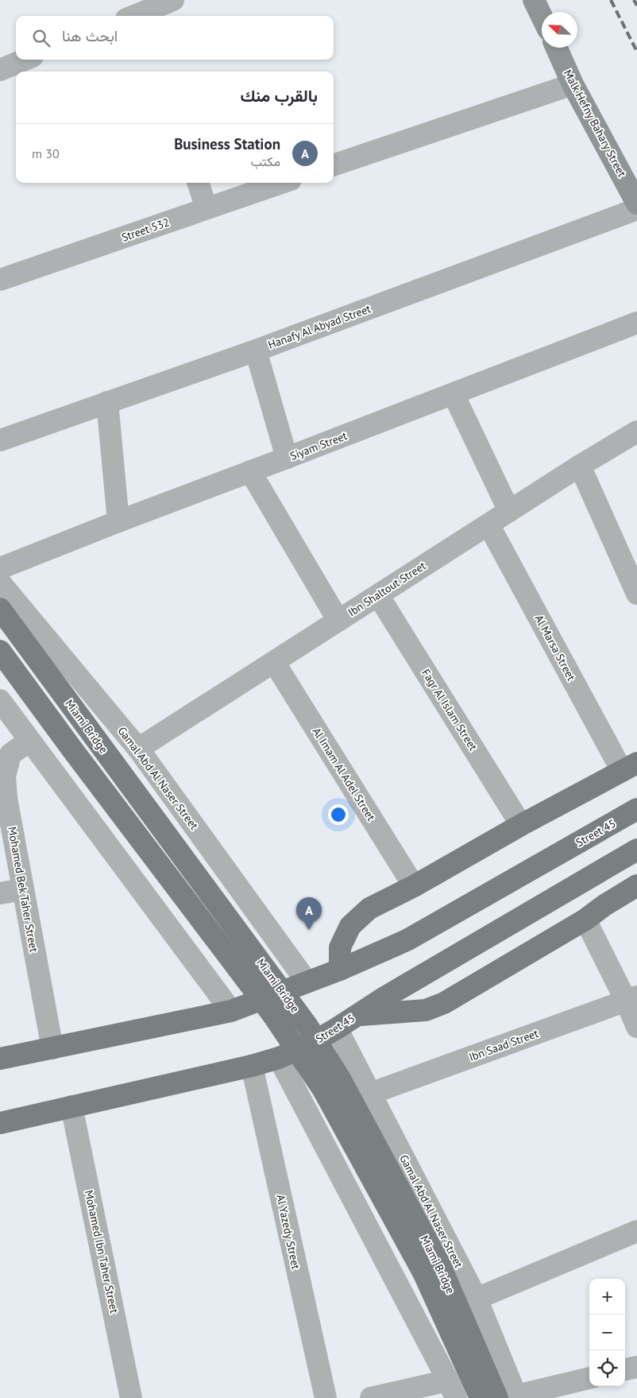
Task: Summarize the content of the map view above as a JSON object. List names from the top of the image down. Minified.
{"streets":{"main road":["Miami Bridge","Street 45"],"street":["Malk Hefny Bahary Street","Street 532","Hanafy Al Abyad Street","Siyam Street","Ibn Shaltout Street","Al Marsa Street","Fagr Al Islam Street","Al Imam Al Adel Street","Gamal Abd Al Naser Street","Mohamed Bek Taher Street","Ibn Saad Street","Al Yazedy Street","Mohamed Ibn Taher Street"]},"crossings":[["Ibn Shaltout Street","Al Marsa Street"],["Ibn Shaltout Street","Fagr Al Islam Street"],["Ibn Shaltout Street","Al Imam Al Adel Street"],["Ibn Shaltout Street","Gamal Abd Al Naser Street"],["Miami Bridge","Gamal Abd Al Naser Street"],["Gamal Abd Al Naser Street","Street 45"],["Gamal Abd Al Naser Street","Ibn Saad Street"],["Street 45","Mohamed Bek Taher Street"],["Street 45","Al Yazedy Street"],["Street 45","Mohamed Ibn Taher Street"]],"north":"top left","page":{"search":"ابحث هنا","heading":"بالقرب منك","list":[{"mark":"A","name":"Business Station","note":"مكتب","value":"30 m"}],"pins":"A","map_buttons":["+","−"]}}
